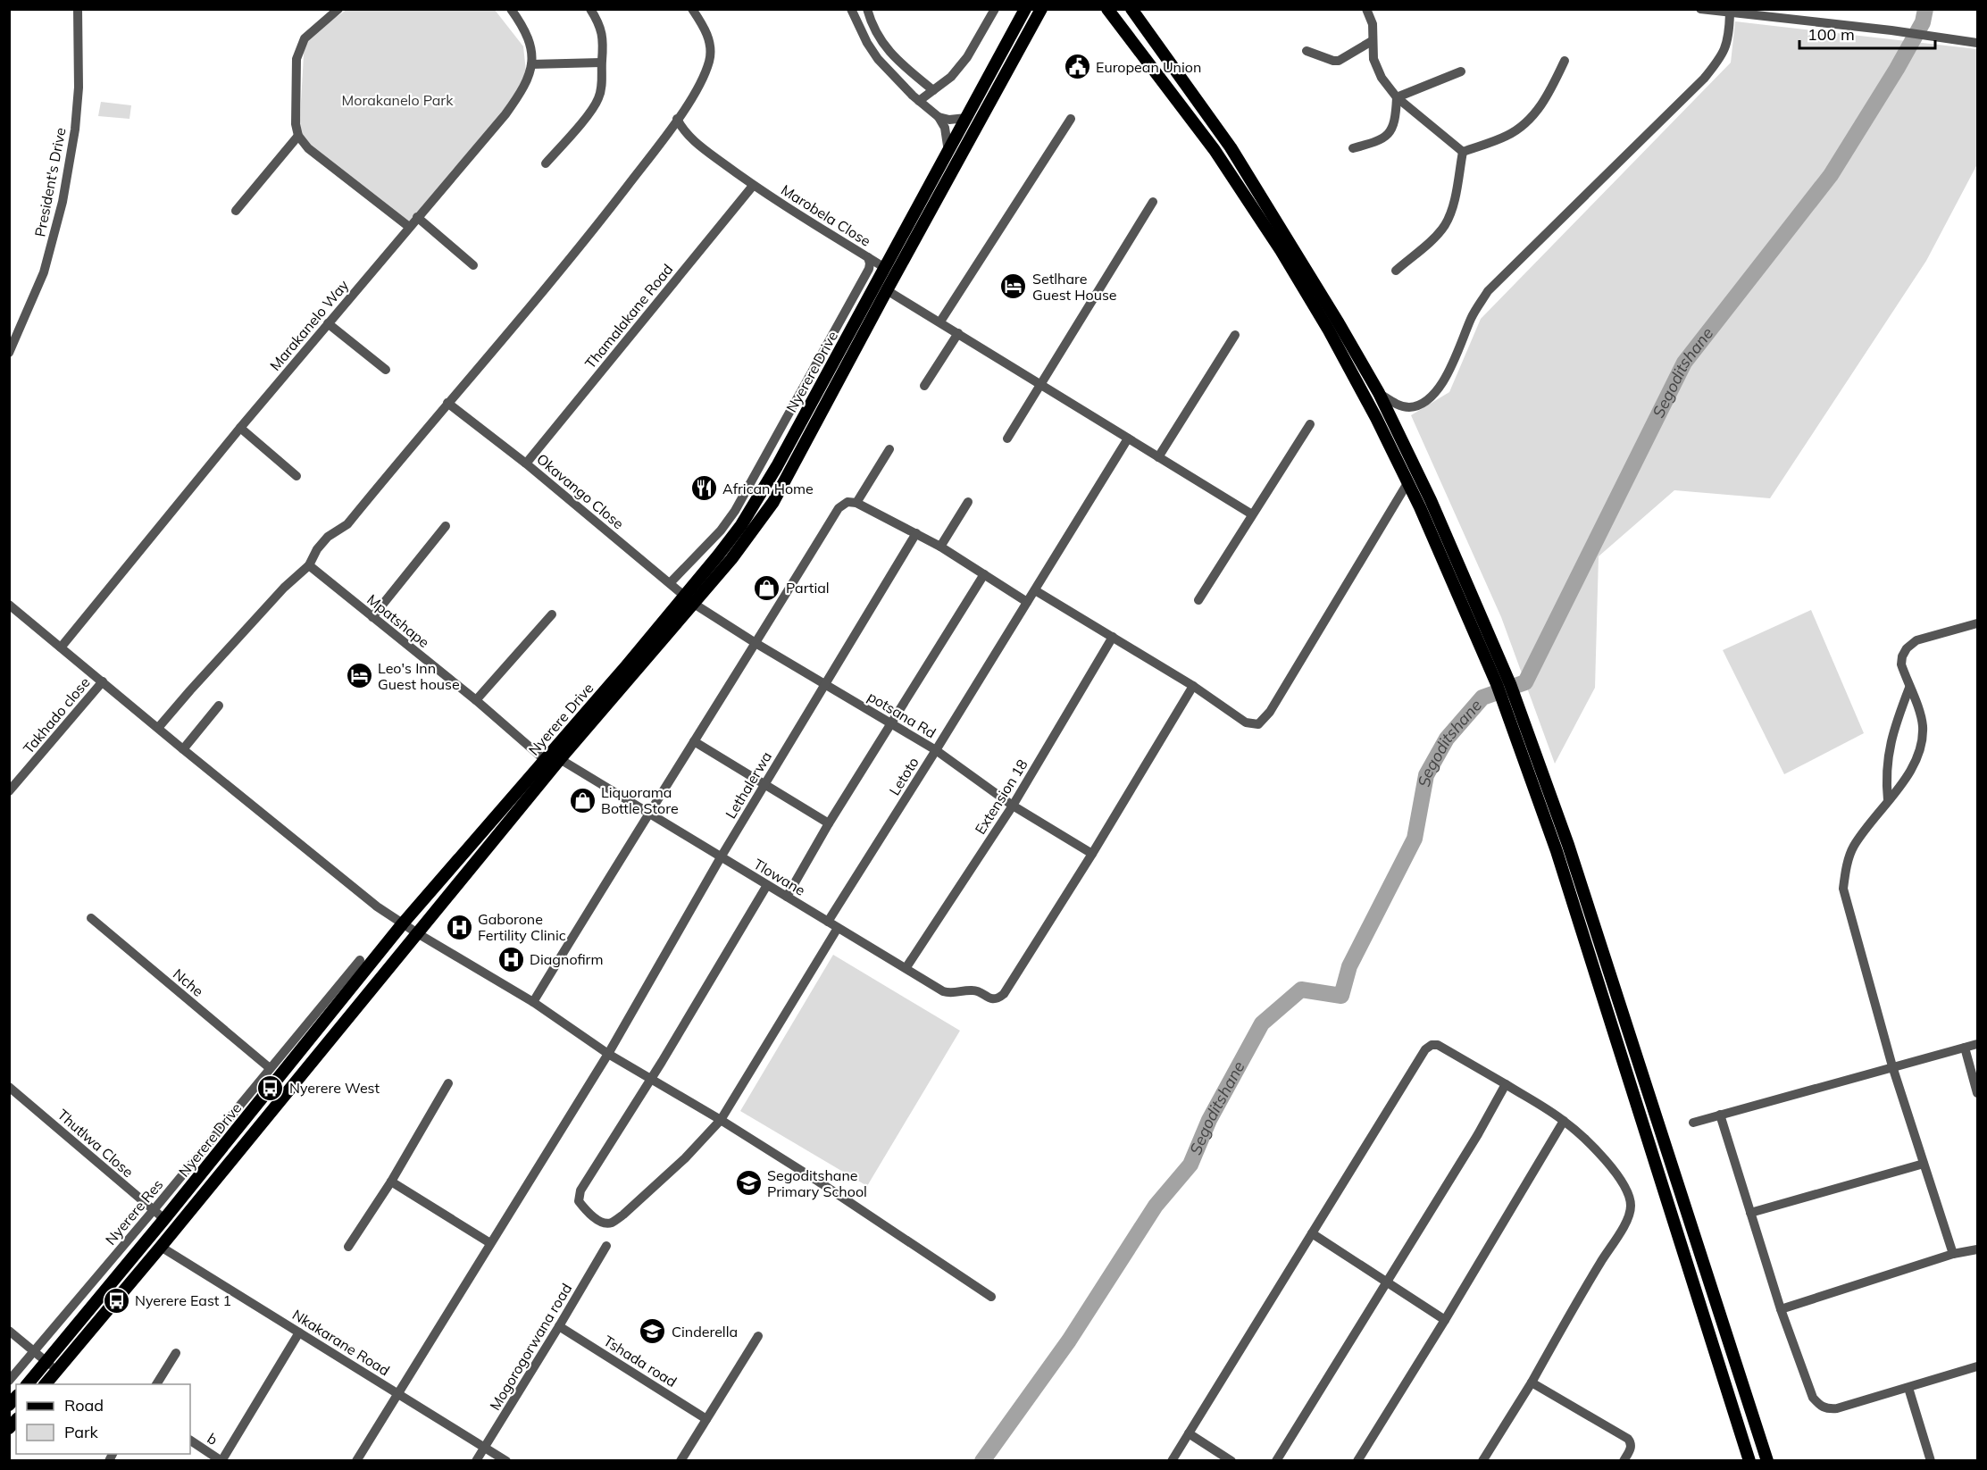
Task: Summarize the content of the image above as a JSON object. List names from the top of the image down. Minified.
{"streets":{"main road":["Nyerere Drive"],"street":["President's Drive","Marobela Close","Thamalakane Road","Marakanelo Way","Okavango Close","Mpatshape","potsana Rd","Takhado close","Letoto","Lethalerwa","Extension 18","Tlowane","Nche","Thutlwa Close","Nyerere Res","Nkakarane Road","Mogorogorwana road","Tshada road","b"]},"crossings":[["Marobela Close","Thamalakane Road"],["Marobela Close","Nyerere Drive"],["Thamalakane Road","Okavango Close"],["Nyerere Drive","Okavango Close"],["Nyerere Drive","Mpatshape"],["Nyerere Drive","potsana Rd"],["Nyerere Drive","Tlowane"],["Nyerere Drive","Thutlwa Close"],["Nyerere Drive","Nkakarane Road"],["Okavango Close","potsana Rd"],["potsana Rd","Letoto"],["potsana Rd","Lethalerwa"],["potsana Rd","Extension 18"],["potsana Rd","Tlowane"],["Letoto","Tlowane"],["Lethalerwa","Tlowane"],["Lethalerwa","Nkakarane Road"],["Extension 18","Tlowane"],["Nche","Nyerere Res"],["Thutlwa Close","Nyerere Res"],["Nkakarane Road","Mogorogorwana road"],["Mogorogorwana road","Tshada road"]],"water":["Segoditshane"],"parks":["Morakanelo Park"],"places":{"public building":["European Union"],"hotel":["Setlhare Guest House","Leo's Inn Guest house"],"restaurant":["African Home"],"shop":["Partial","Liquorama Bottle Store"],"hospital":["Gaborone Fertility Clinic","Diagnofirm"],"bus stop":["Nyerere West","Nyerere East 1"],"school or university":["Segoditshane Primary School","Cinderella"]},"legend":["Road","Park"],"scale_bar":"100 m"}
